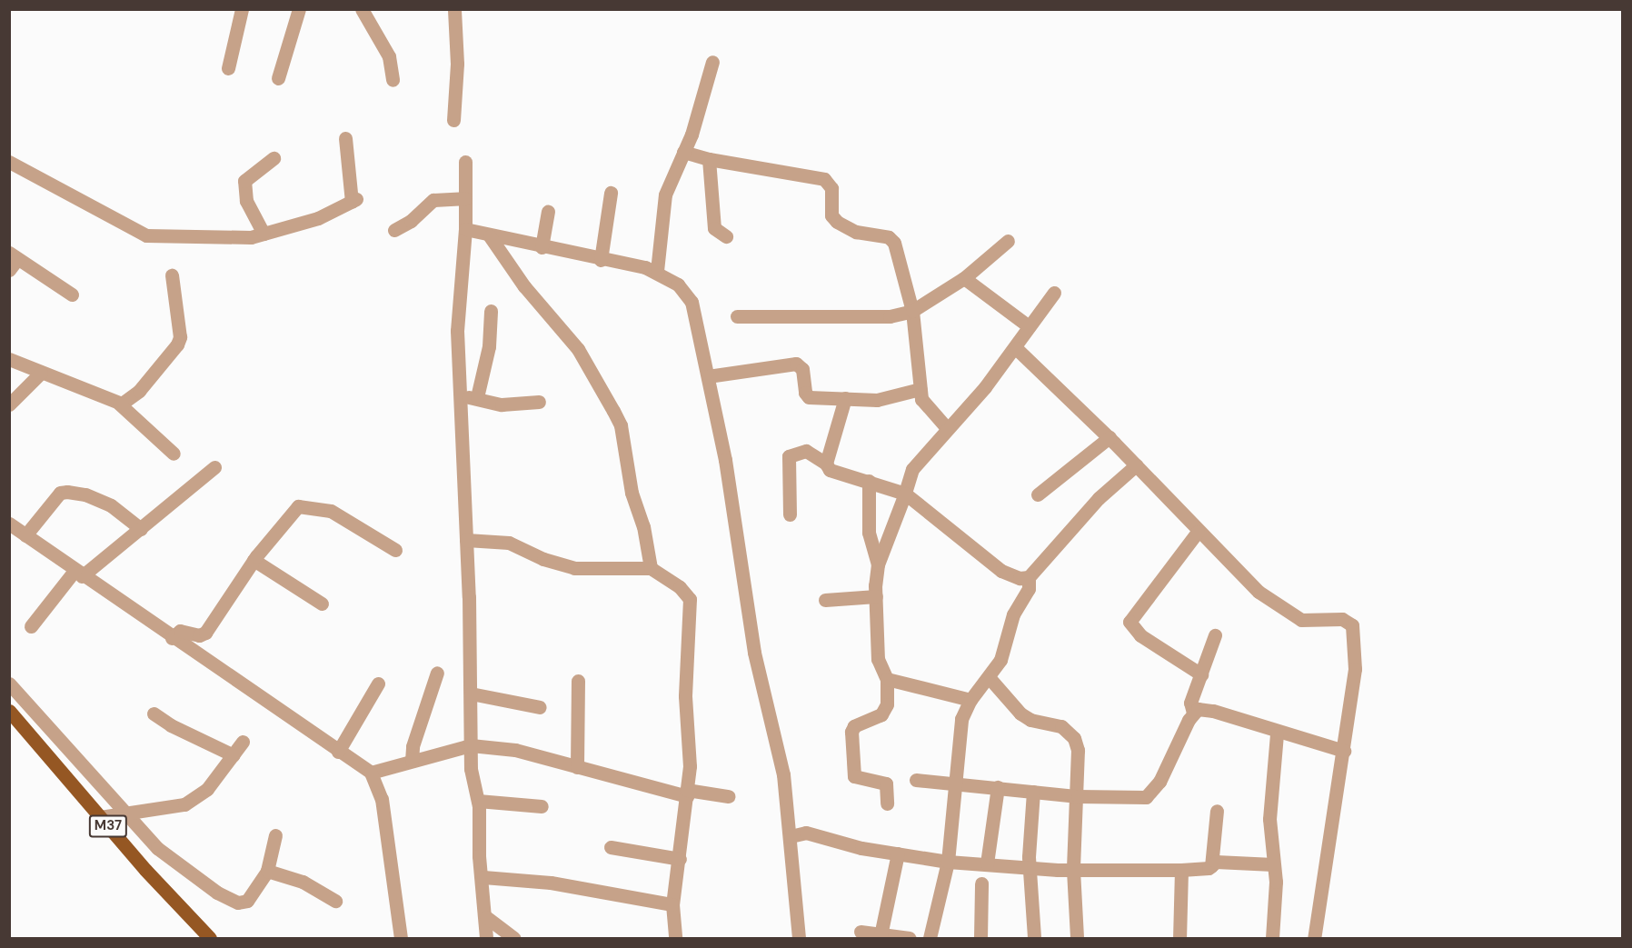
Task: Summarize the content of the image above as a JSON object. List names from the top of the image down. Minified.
{"streets":{"main road":["M37"]}}
